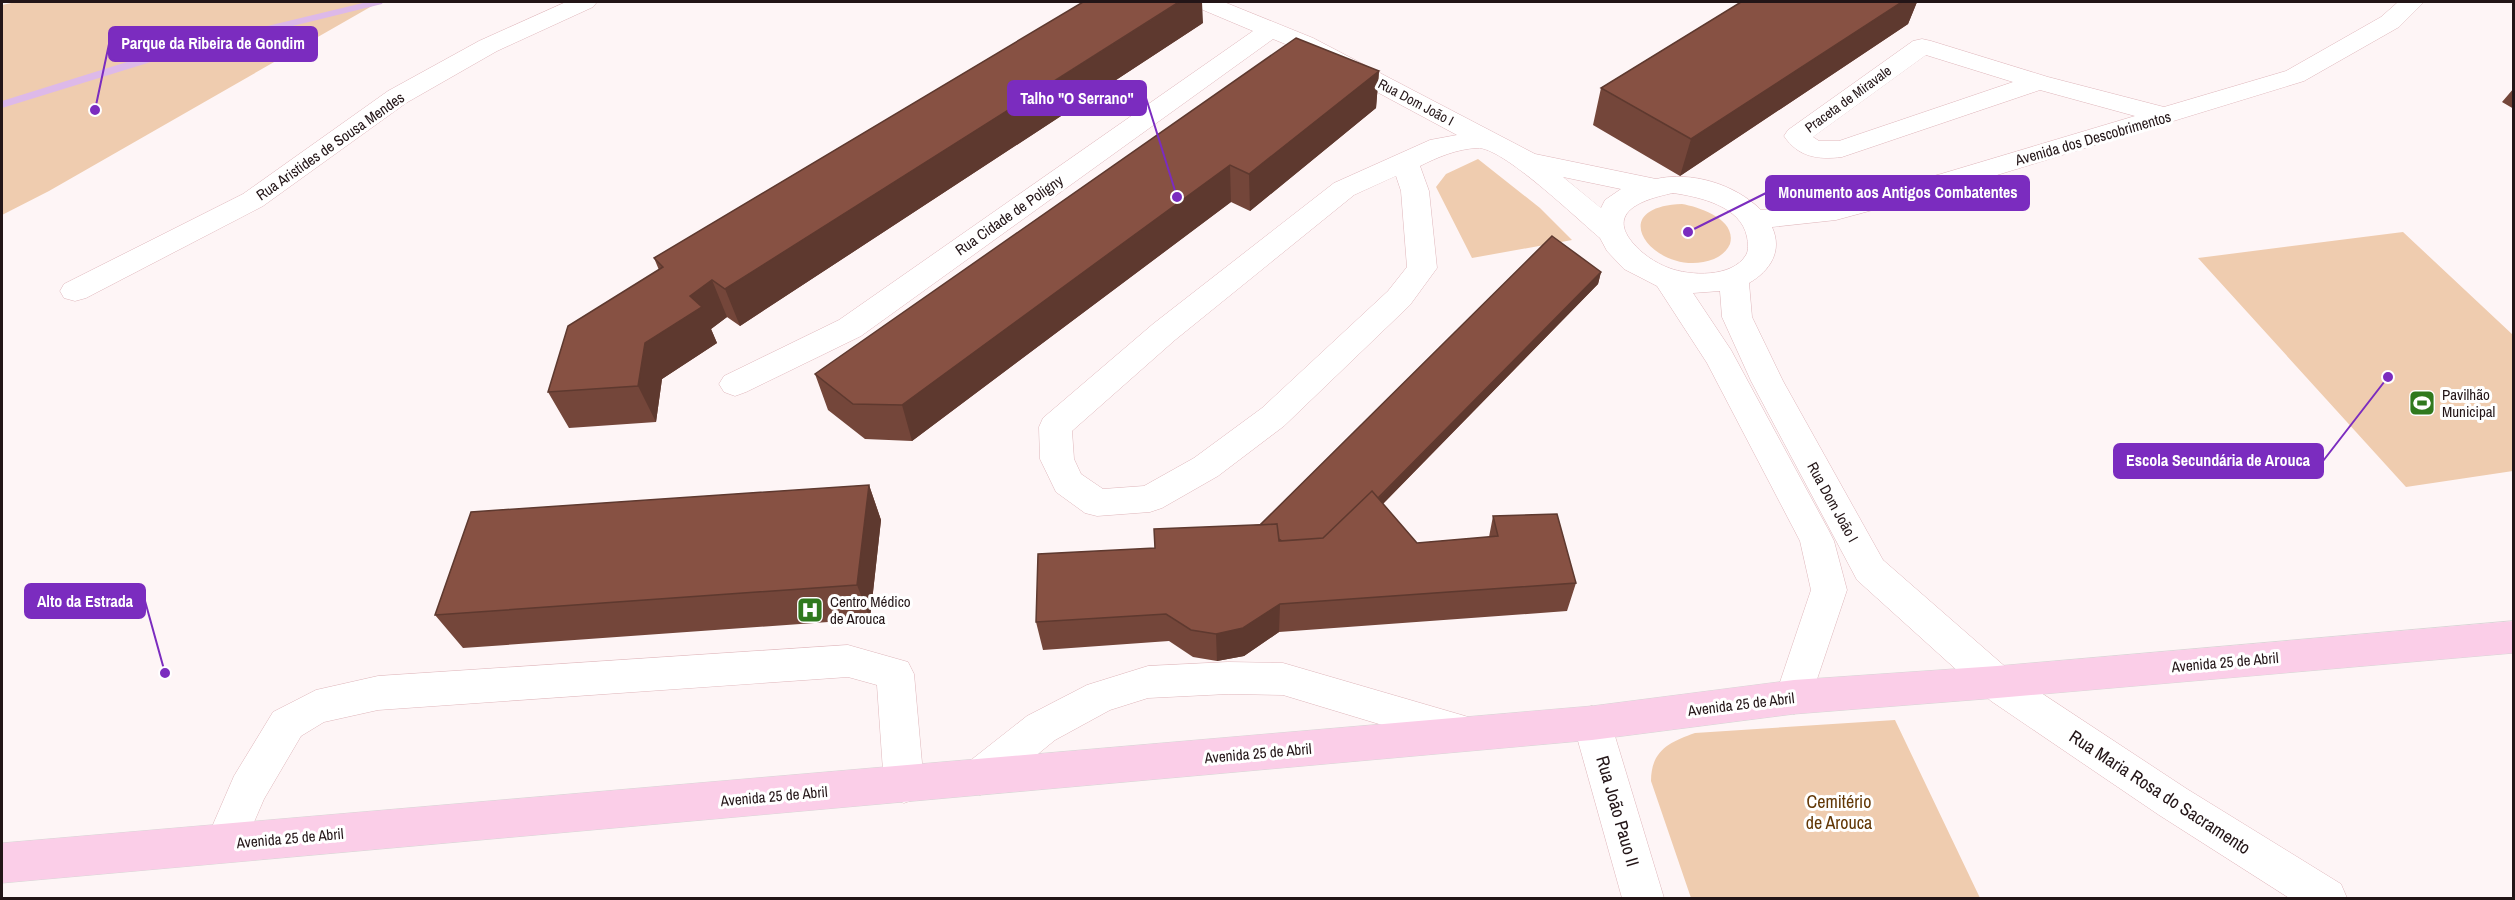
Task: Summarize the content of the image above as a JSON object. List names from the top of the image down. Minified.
{"streets":{"main road":["Avenida 25 de Abril"],"street":["Praceta de Miravale","Rua Dom João I","Avenida dos Descobrimentos","Rua Aristides de Sousa Mendes","Rua Cidade de Poligny","Rua Maria Rosa do Sacramento","Rua João Pauo II"]},"crossings":[["Praceta de Miravale","Avenida dos Descobrimentos"],["Rua Dom João I","Avenida dos Descobrimentos"],["Rua Dom João I","Rua Cidade de Poligny"],["Rua Dom João I","Avenida 25 de Abril"],["Rua Dom João I","Rua Maria Rosa do Sacramento"],["Avenida 25 de Abril","Rua Maria Rosa do Sacramento"],["Avenida 25 de Abril","Rua João Pauo II"]],"parks":["Cemitério de Arouca"],"places":{"other":["Parque da Ribeira de Gondim","Talho \"O Serrano\"","Monumento aos Antigos Combatentes","Escola Secundária de Arouca","Alto da Estrada"],"sports":["Pavilhão Municipal"],"hospital":["Centro Médico de Arouca"]}}
